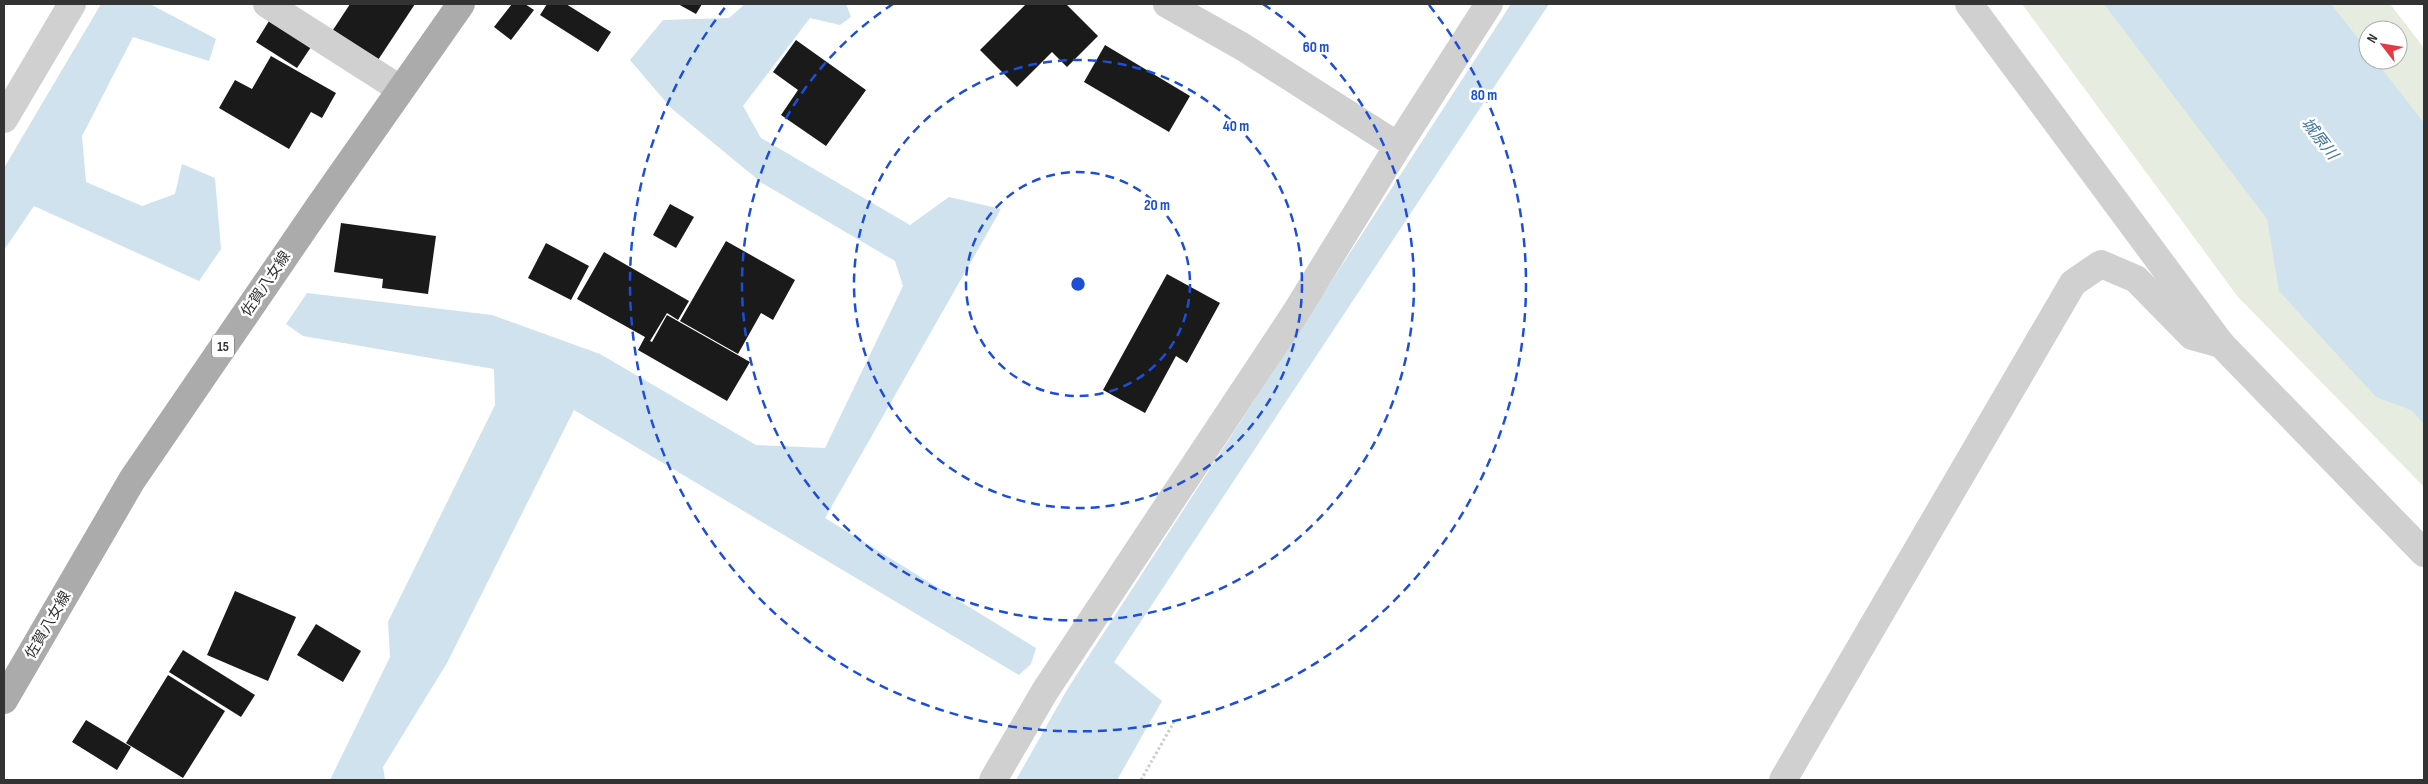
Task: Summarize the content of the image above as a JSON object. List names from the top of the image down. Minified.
{"streets":{"main road":["佐賀八女線","15"]},"water":["城原川"],"north":"top left","rings":["60 m","80 m","40 m","20 m"]}
